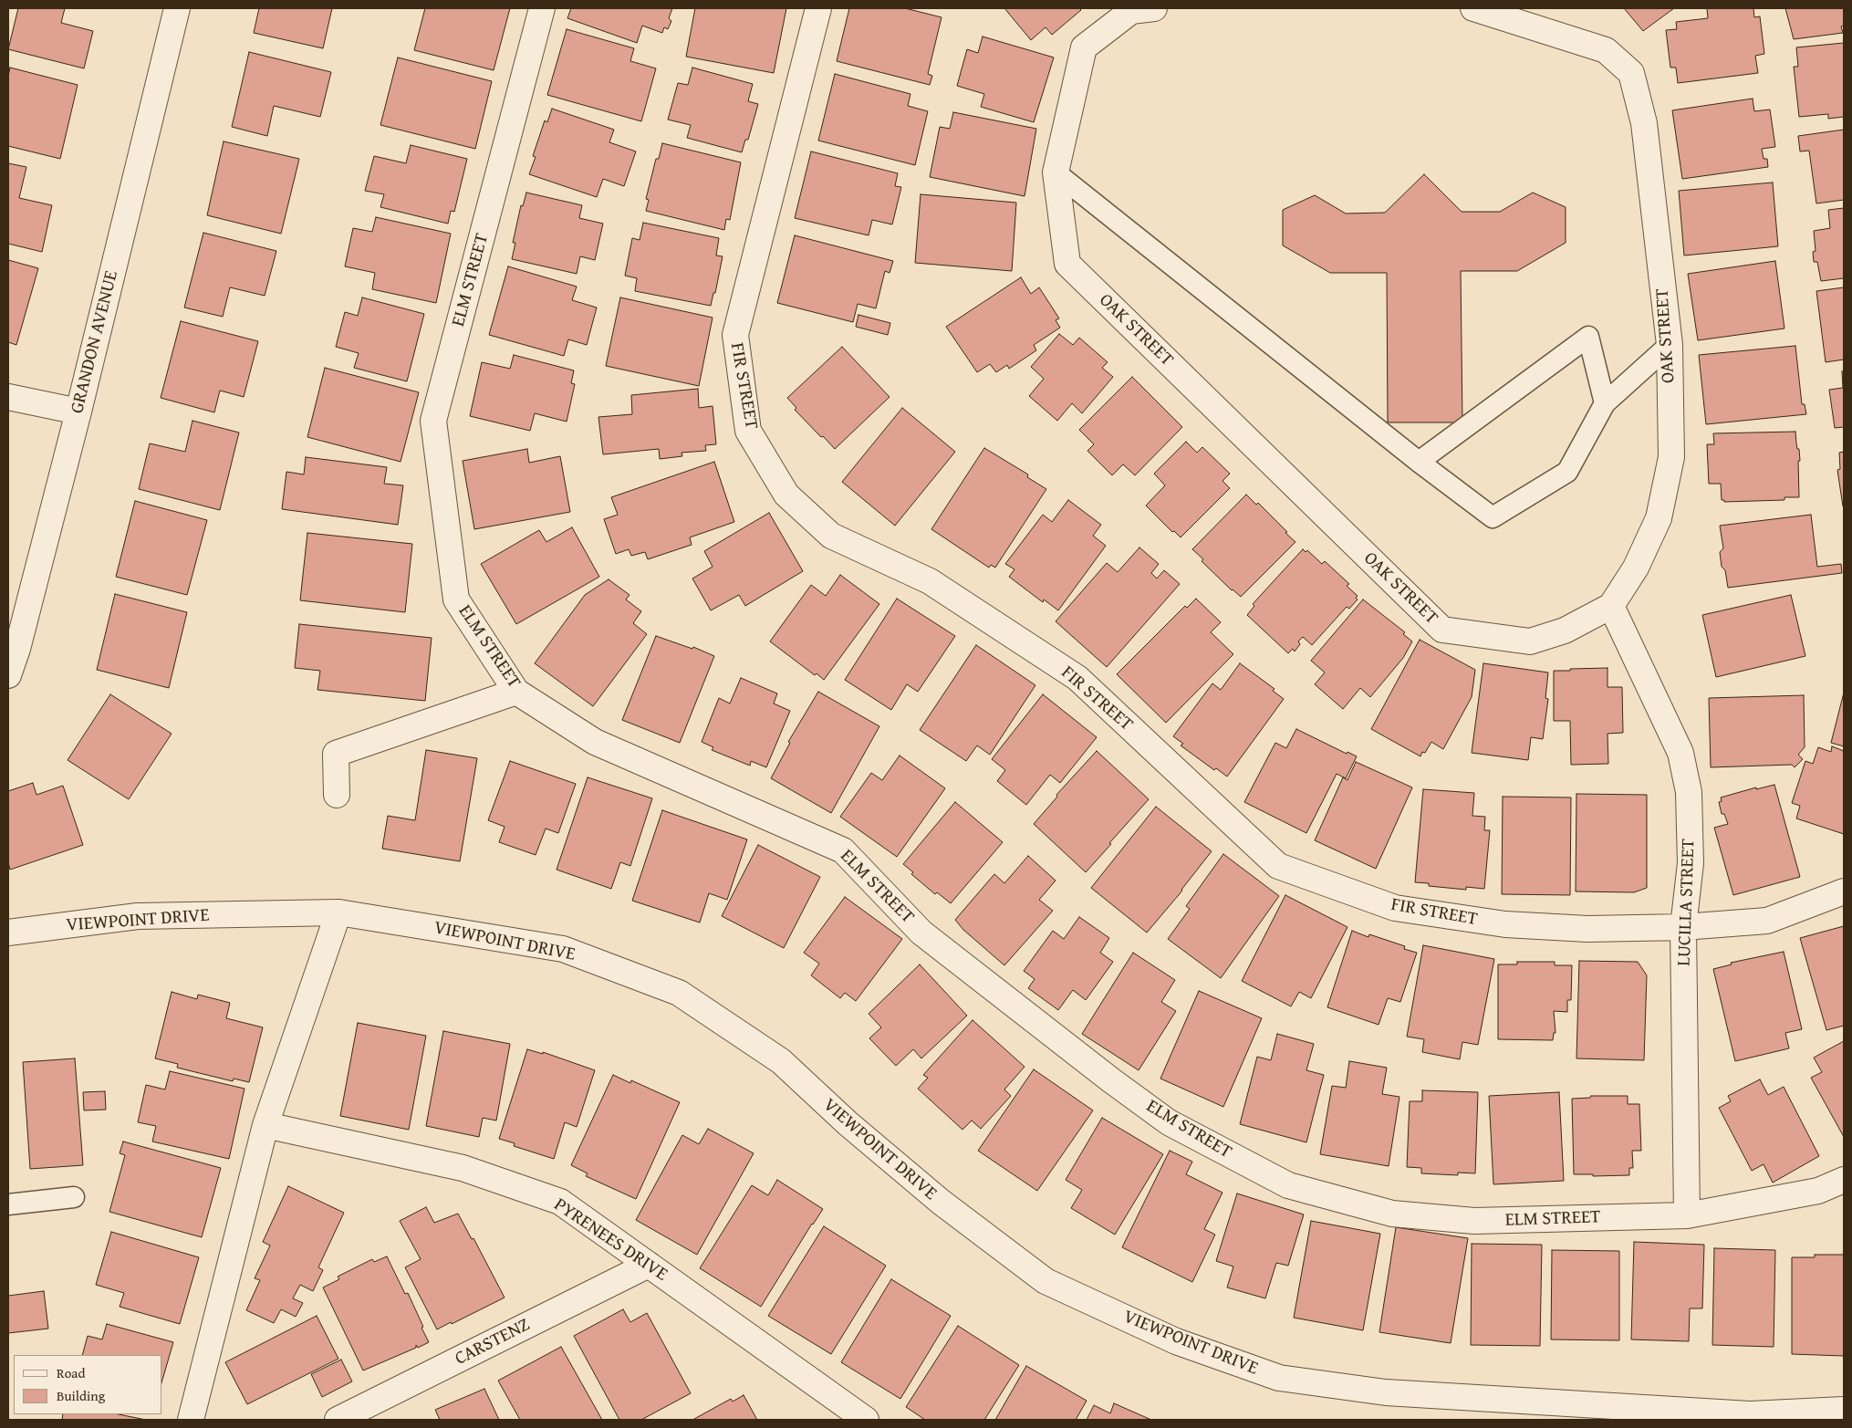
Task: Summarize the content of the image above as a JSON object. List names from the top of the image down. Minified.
{"streets":{"street":["ELM STREET","OAK STREET","GRANDON AVENUE","FIR STREET","LUCILLA STREET","VIEWPOINT DRIVE","PYRENEES DRIVE","CARSTENZ"]},"crossings":[["ELM STREET","LUCILLA STREET"],["OAK STREET","LUCILLA STREET"],["FIR STREET","LUCILLA STREET"],["PYRENEES DRIVE","CARSTENZ"]],"legend":["Road","Building"]}
